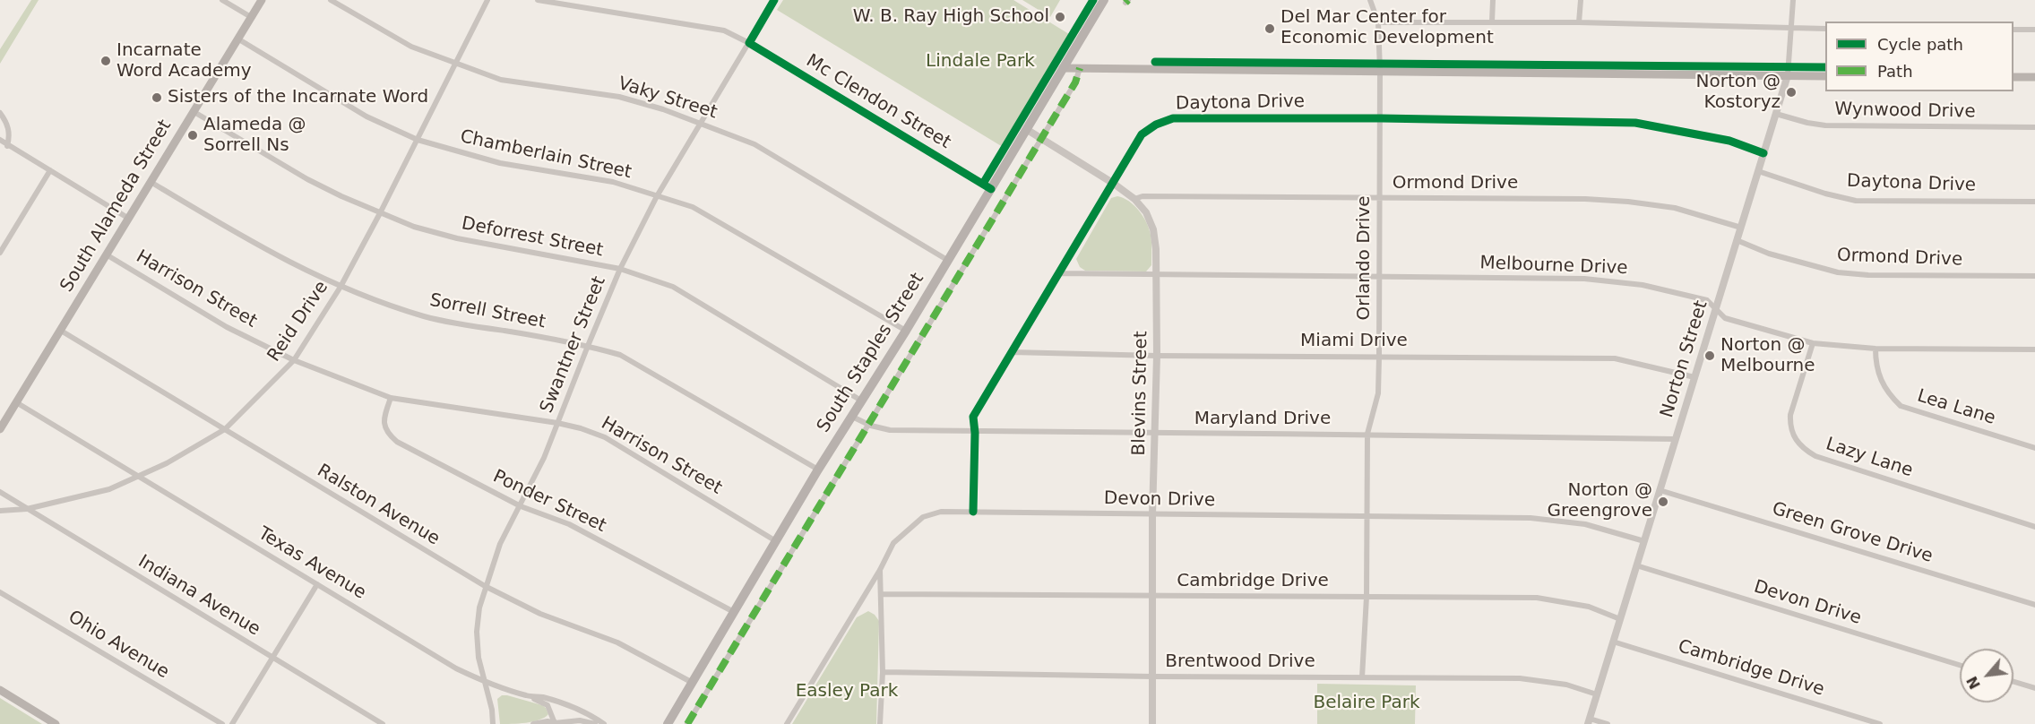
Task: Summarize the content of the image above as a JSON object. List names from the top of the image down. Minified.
{"streets":{"main road":["South Alameda Street","South Staples Street"],"street":["Vaky Street","Mc Clendon Street","Daytona Drive","Wynwood Drive","Chamberlain Street","Ormond Drive","Deforrest Street","Orlando Drive","Melbourne Drive","Harrison Street","Sorrell Street","Reid Drive","Miami Drive","Swantner Street","Norton Street","Blevins Street","Lea Lane","Maryland Drive","Lazy Lane","Devon Drive","Ponder Street","Ralston Avenue","Green Grove Drive","Texas Avenue","Cambridge Drive","Indiana Avenue","Ohio Avenue","Brentwood Drive"]},"crossings":[["Vaky Street","Reid Drive"],["Vaky Street","Swantner Street"],["Vaky Street","South Staples Street"],["Mc Clendon Street","Swantner Street"],["Mc Clendon Street","South Staples Street"],["Daytona Drive","Orlando Drive"],["Daytona Drive","Melbourne Drive"],["Daytona Drive","Miami Drive"],["Daytona Drive","Norton Street"],["Daytona Drive","Blevins Street"],["Daytona Drive","Maryland Drive"],["Daytona Drive","Devon Drive"],["Wynwood Drive","Norton Street"],["Chamberlain Street","South Alameda Street"],["Chamberlain Street","Reid Drive"],["Chamberlain Street","Swantner Street"],["Chamberlain Street","South Staples Street"],["Ormond Drive","Orlando Drive"],["Ormond Drive","Norton Street"],["Ormond Drive","Blevins Street"],["South Alameda Street","Deforrest Street"],["South Alameda Street","Harrison Street"],["South Alameda Street","Sorrell Street"],["South Alameda Street","Ralston Avenue"],["South Alameda Street","Texas Avenue"],["Deforrest Street","Reid Drive"],["Deforrest Street","Swantner Street"],["Deforrest Street","South Staples Street"],["Orlando Drive","Melbourne Drive"],["Orlando Drive","Miami Drive"],["Orlando Drive","Maryland Drive"],["Orlando Drive","Devon Drive"],["Orlando Drive","Cambridge Drive"],["Orlando Drive","Brentwood Drive"],["Melbourne Drive","Norton Street"],["Melbourne Drive","Blevins Street"],["Melbourne Drive","Lea Lane"],["Melbourne Drive","Lazy Lane"],["Harrison Street","Reid Drive"],["Harrison Street","Swantner Street"],["Harrison Street","South Staples Street"],["Harrison Street","Ponder Street"],["Sorrell Street","Reid Drive"],["Sorrell Street","Swantner Street"],["Sorrell Street","South Staples Street"],["Reid Drive","Ralston Avenue"],["Reid Drive","Texas Avenue"],["Reid Drive","Indiana Avenue"],["Miami Drive","Norton Street"],["Miami Drive","Blevins Street"],["Swantner Street","Ponder Street"],["Swantner Street","Ralston Avenue"],["Swantner Street","Texas Avenue"],["South Staples Street","Blevins Street"],["South Staples Street","Maryland Drive"],["South Staples Street","Ponder Street"],["South Staples Street","Ralston Avenue"],["Norton Street","Maryland Drive"],["Norton Street","Devon Drive"],["Norton Street","Green Grove Drive"],["Norton Street","Cambridge Drive"],["Norton Street","Brentwood Drive"],["Blevins Street","Maryland Drive"],["Blevins Street","Devon Drive"],["Blevins Street","Cambridge Drive"],["Blevins Street","Brentwood Drive"]],"parks":["Lindale Park","Easley Park","Belaire Park"],"places":["W. B. Ray High School","Del Mar Center for Economic Development","Incarnate Word Academy","Norton @ Kostoryz","Sisters of the Incarnate Word","Alameda @ Sorrell Ns","Norton @ Melbourne","Norton @ Greengrove"],"legend":["Cycle path","Path"],"north":"bottom left"}
